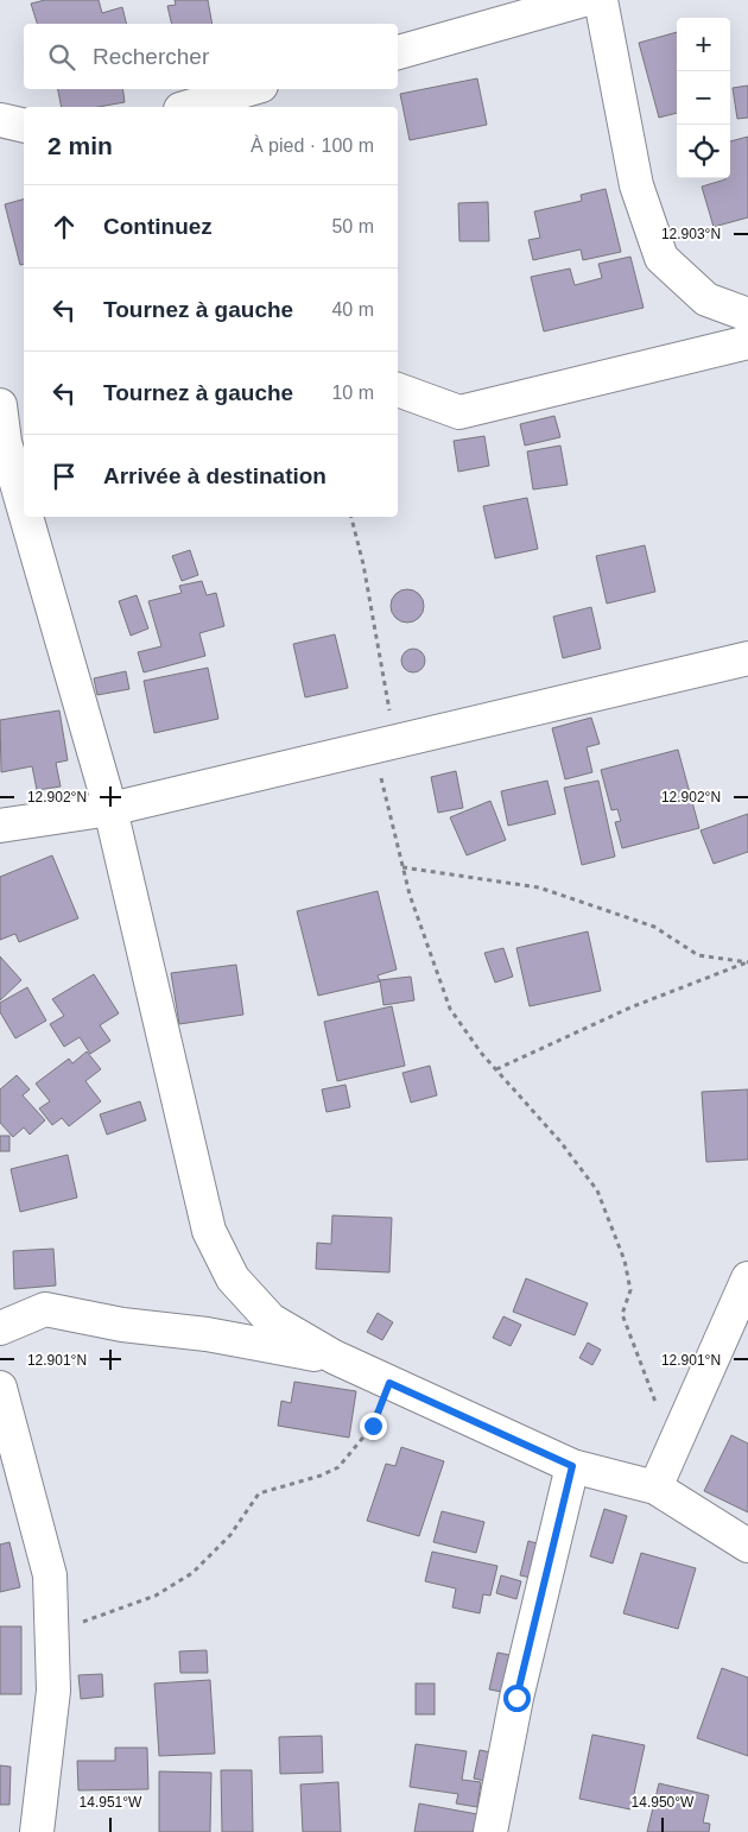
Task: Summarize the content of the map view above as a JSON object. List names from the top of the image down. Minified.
{"page":{"map_buttons":["+","−"],"search":"Rechercher","heading":["2 min","À pied · 100 m"],"list":[["Continuez","50 m"],["Tournez à gauche","40 m"],["Tournez à gauche","10 m"],"Arrivée à destination"]},"coordinates":["12.903°N","12.902°N","12.901°N","14.951°W","14.950°W"]}
